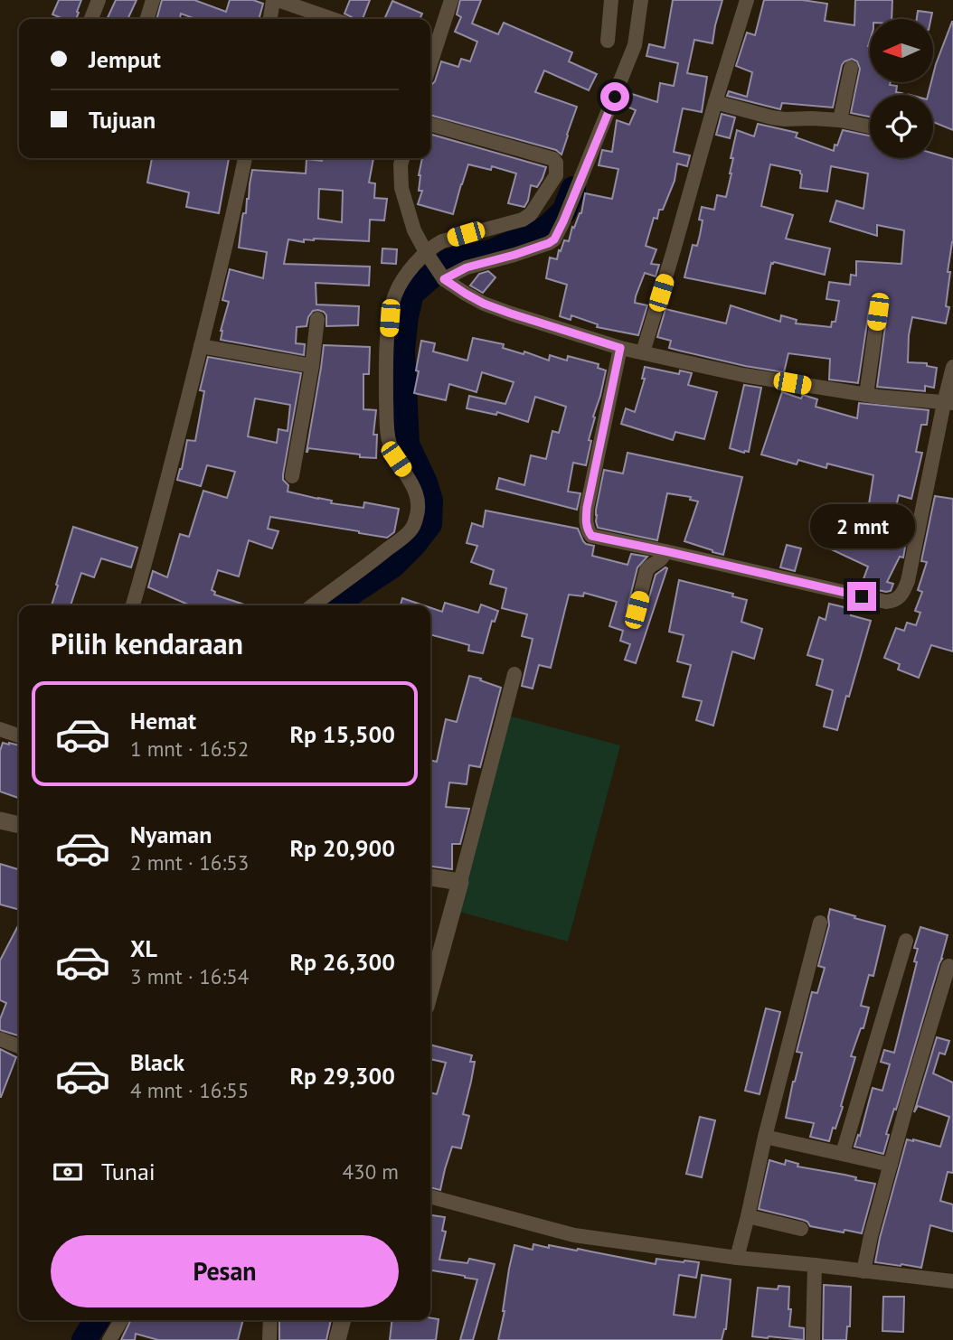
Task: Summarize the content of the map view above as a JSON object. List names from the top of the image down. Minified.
{"north":"left","page":{"banner":["Jemput","Tujuan"],"bubble":"2 mnt","heading":"Pilih kendaraan","list":[{"name":"Hemat","note":"1 mnt · 16:52","value":"Rp 15,500"},{"name":"Nyaman","note":"2 mnt · 16:53","value":"Rp 20,900"},{"name":"XL","note":"3 mnt · 16:54","value":"Rp 26,300"},{"name":"Black","note":"4 mnt · 16:55","value":"Rp 29,300"}],"pay":["Tunai","430 m"],"buttons":"Pesan"}}
